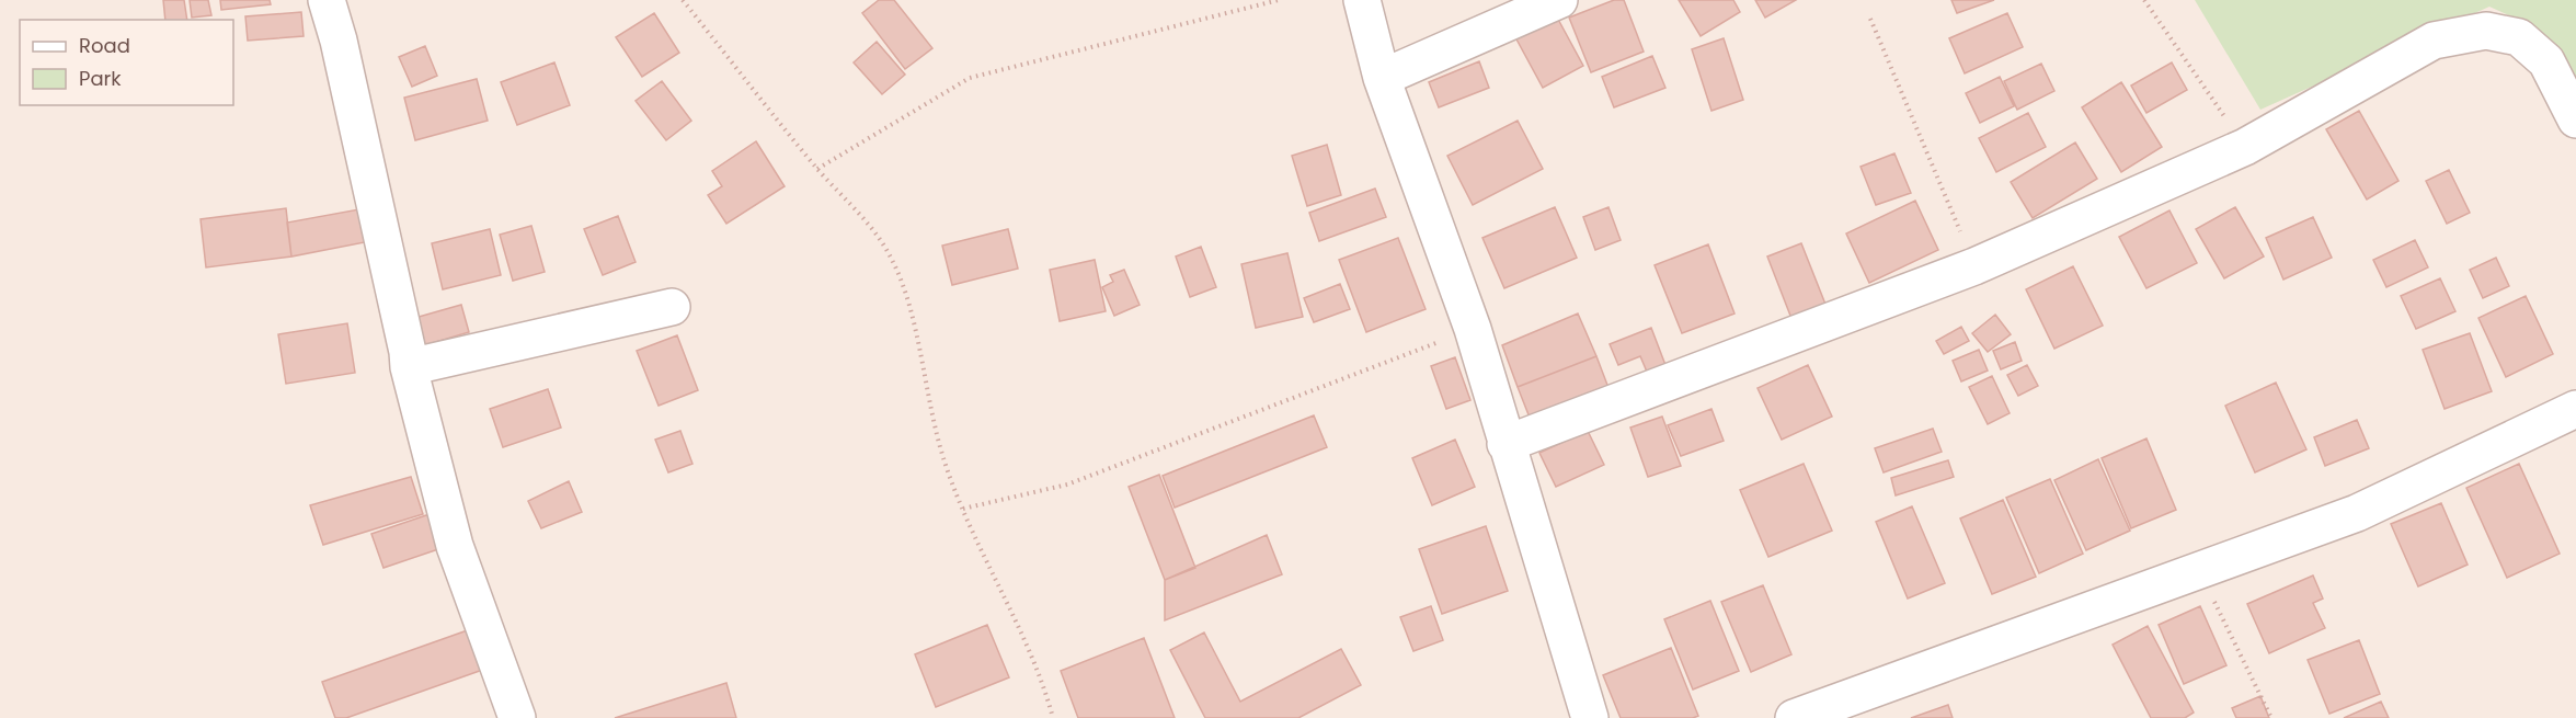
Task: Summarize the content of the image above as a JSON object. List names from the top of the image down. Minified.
{"legend":["Road","Park"]}
